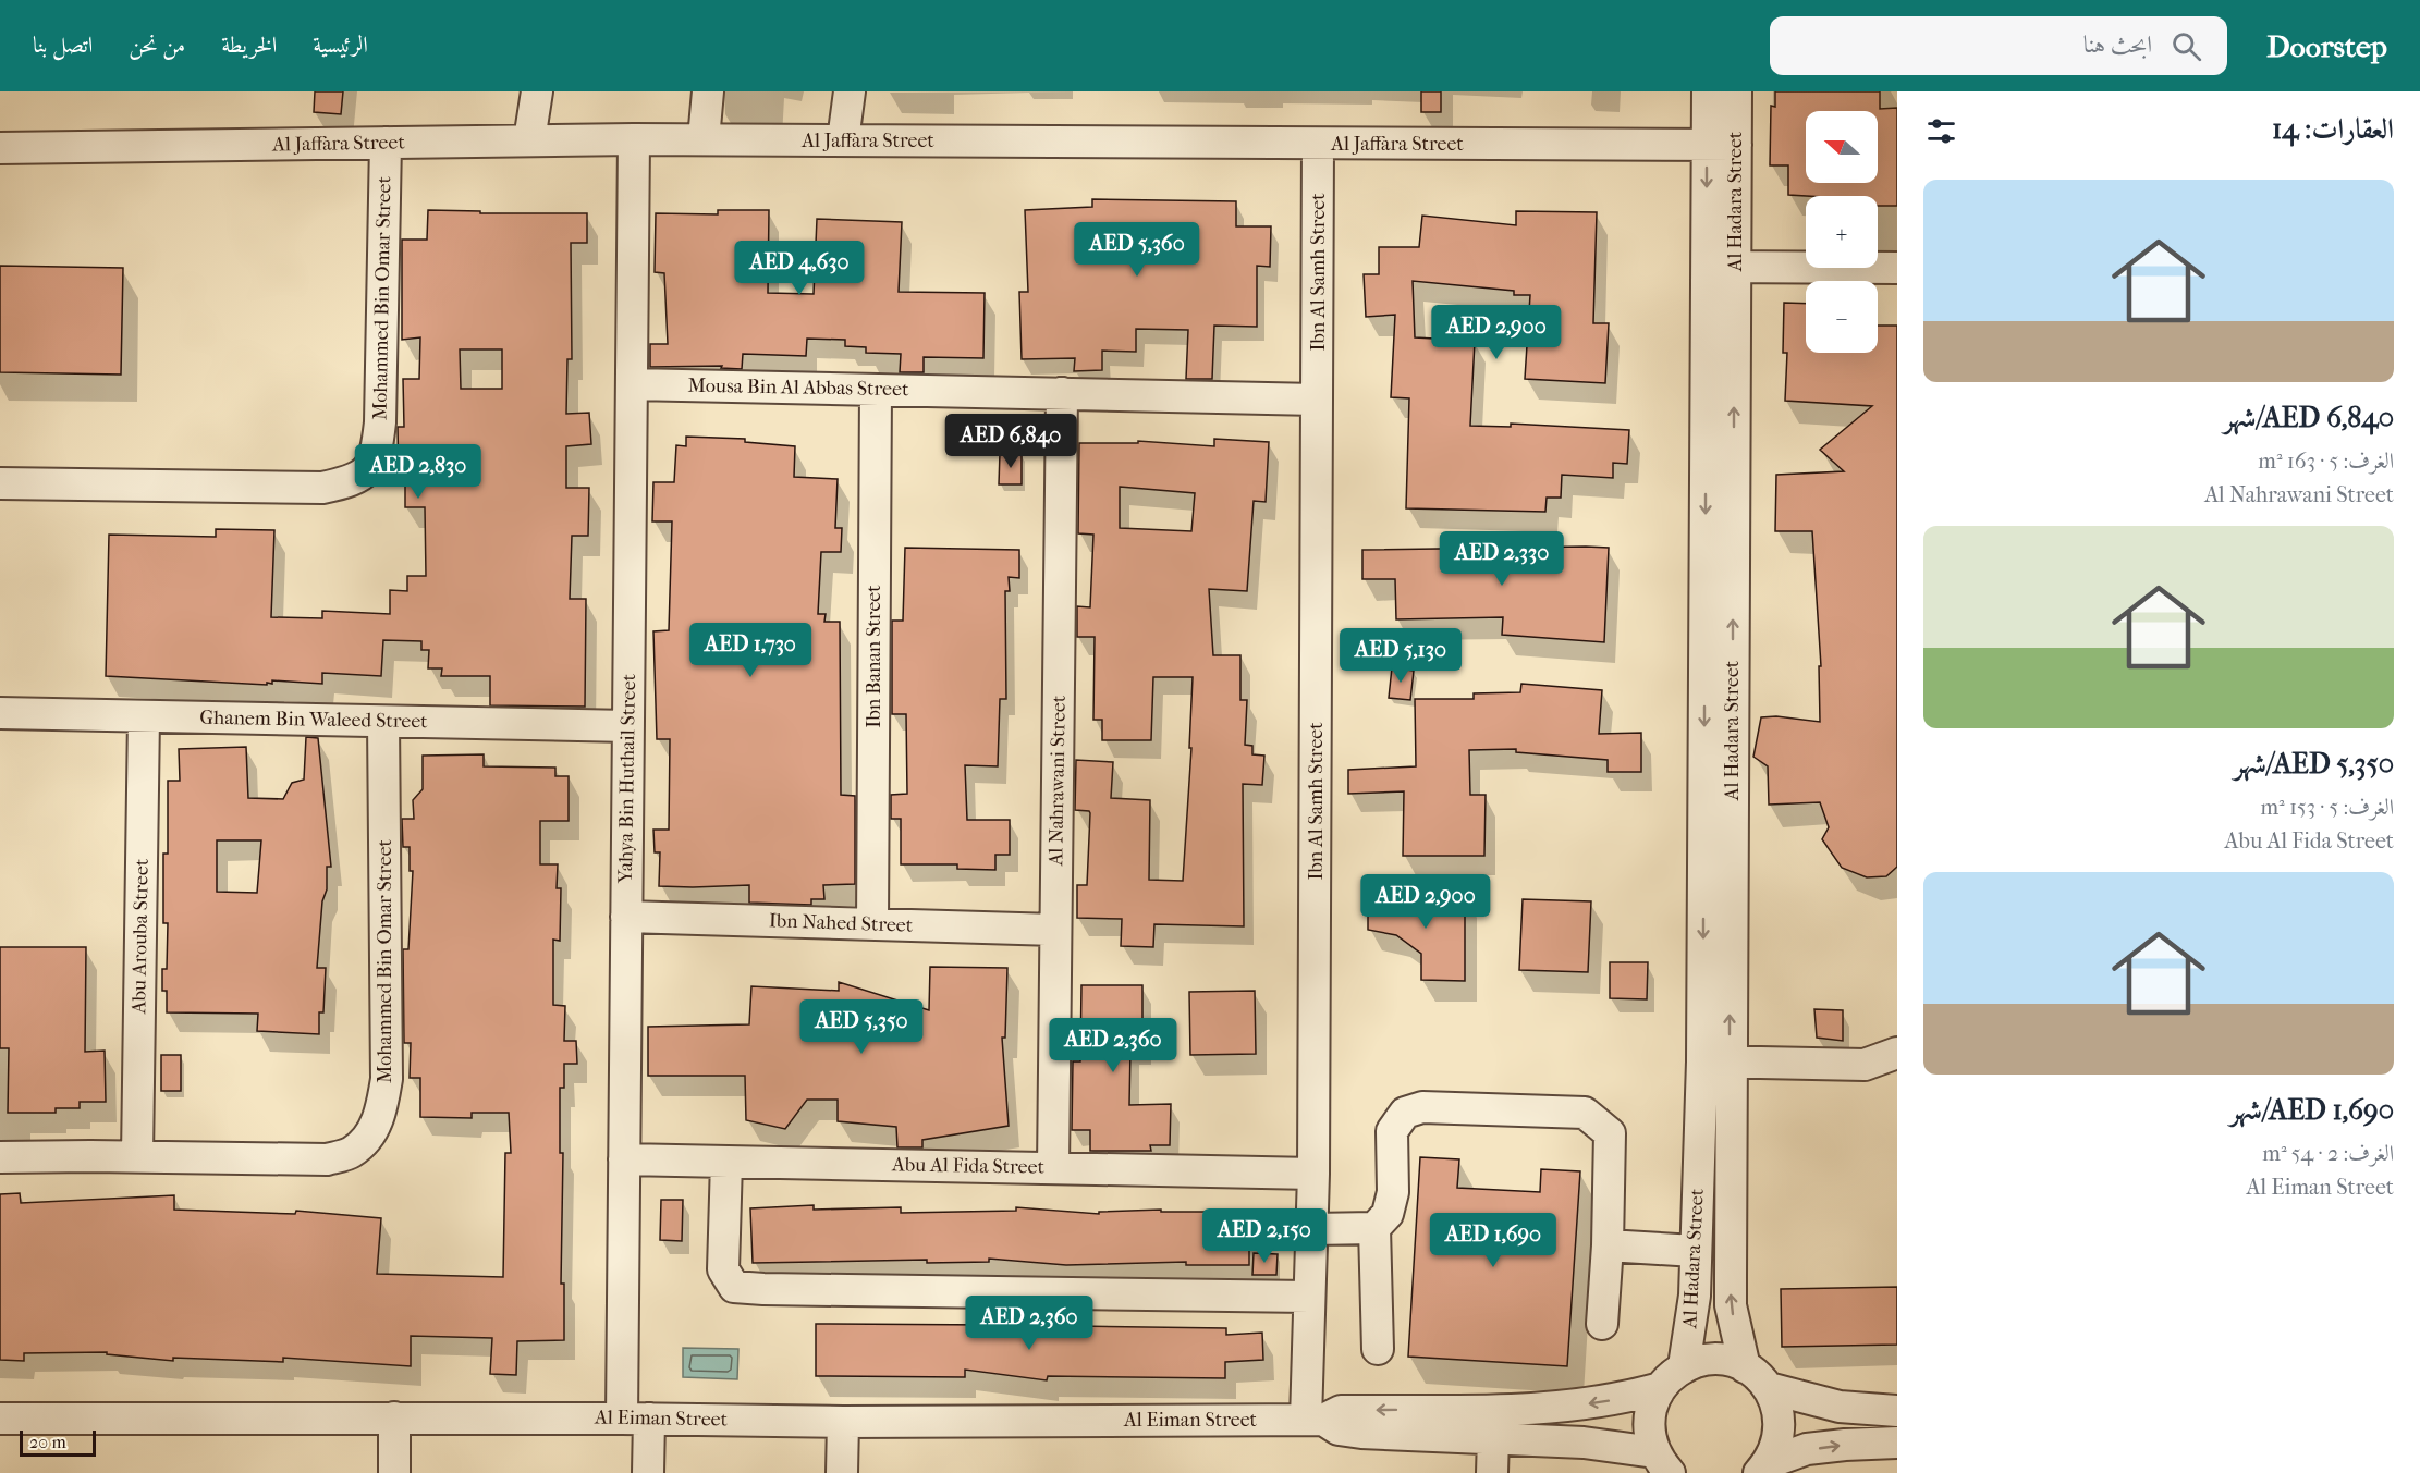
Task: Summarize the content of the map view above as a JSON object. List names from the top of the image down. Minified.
{"streets":{"street":["Al Jaffara Street","Al Hadara Street","Ibn Al Samh Street","Mohammed Bin Omar Street","Mousa Bin Al Abbas Street","Ibn Banan Street","Ghanem Bin Waleed Street","Yahya Bin Huthail Street","Al Nahrawani Street","Ibn Nahed Street","Abu Arouba Street","Abu Al Fida Street","Al Eiman Street"]},"crossings":[["Al Jaffara Street","Al Hadara Street"],["Al Jaffara Street","Ibn Al Samh Street"],["Al Jaffara Street","Mohammed Bin Omar Street"],["Al Jaffara Street","Yahya Bin Huthail Street"],["Ibn Al Samh Street","Mousa Bin Al Abbas Street"],["Ibn Al Samh Street","Abu Al Fida Street"],["Ibn Al Samh Street","Al Eiman Street"],["Mohammed Bin Omar Street","Ghanem Bin Waleed Street"],["Mohammed Bin Omar Street","Abu Arouba Street"],["Mousa Bin Al Abbas Street","Ibn Banan Street"],["Mousa Bin Al Abbas Street","Yahya Bin Huthail Street"],["Mousa Bin Al Abbas Street","Al Nahrawani Street"],["Ibn Banan Street","Ibn Nahed Street"],["Ghanem Bin Waleed Street","Yahya Bin Huthail Street"],["Ghanem Bin Waleed Street","Abu Arouba Street"],["Yahya Bin Huthail Street","Ibn Nahed Street"],["Yahya Bin Huthail Street","Abu Al Fida Street"],["Yahya Bin Huthail Street","Al Eiman Street"],["Al Nahrawani Street","Ibn Nahed Street"],["Al Nahrawani Street","Abu Al Fida Street"]],"scale_bar":"20 m","north":"left","page":{"header":"Doorstep","search":"ابحث هنا","nav":["الرئيسية","الخريطة","من نحن","اتصل بنا"],"heading":"العقارات: 14","map_buttons":["+","−"],"list":[{"name":"AED 6,840/شهر","note":"الغرف: 5 · 163 m² · Al Nahrawani Street"},{"name":"AED 5,350/شهر","note":"الغرف: 5 · 153 m² · Abu Al Fida Street"},{"name":"AED 1,690/شهر","note":"الغرف: 2 · 54 m² · Al Eiman Street"}],"price":["AED 5,360","AED 4,630","AED 2,900","AED 6,840","AED 2,830","AED 2,330","AED 1,730","AED 5,130","AED 2,900","AED 5,350","AED 2,360","AED 2,150","AED 1,690","AED 2,360"],"scale":"20 m"}}
